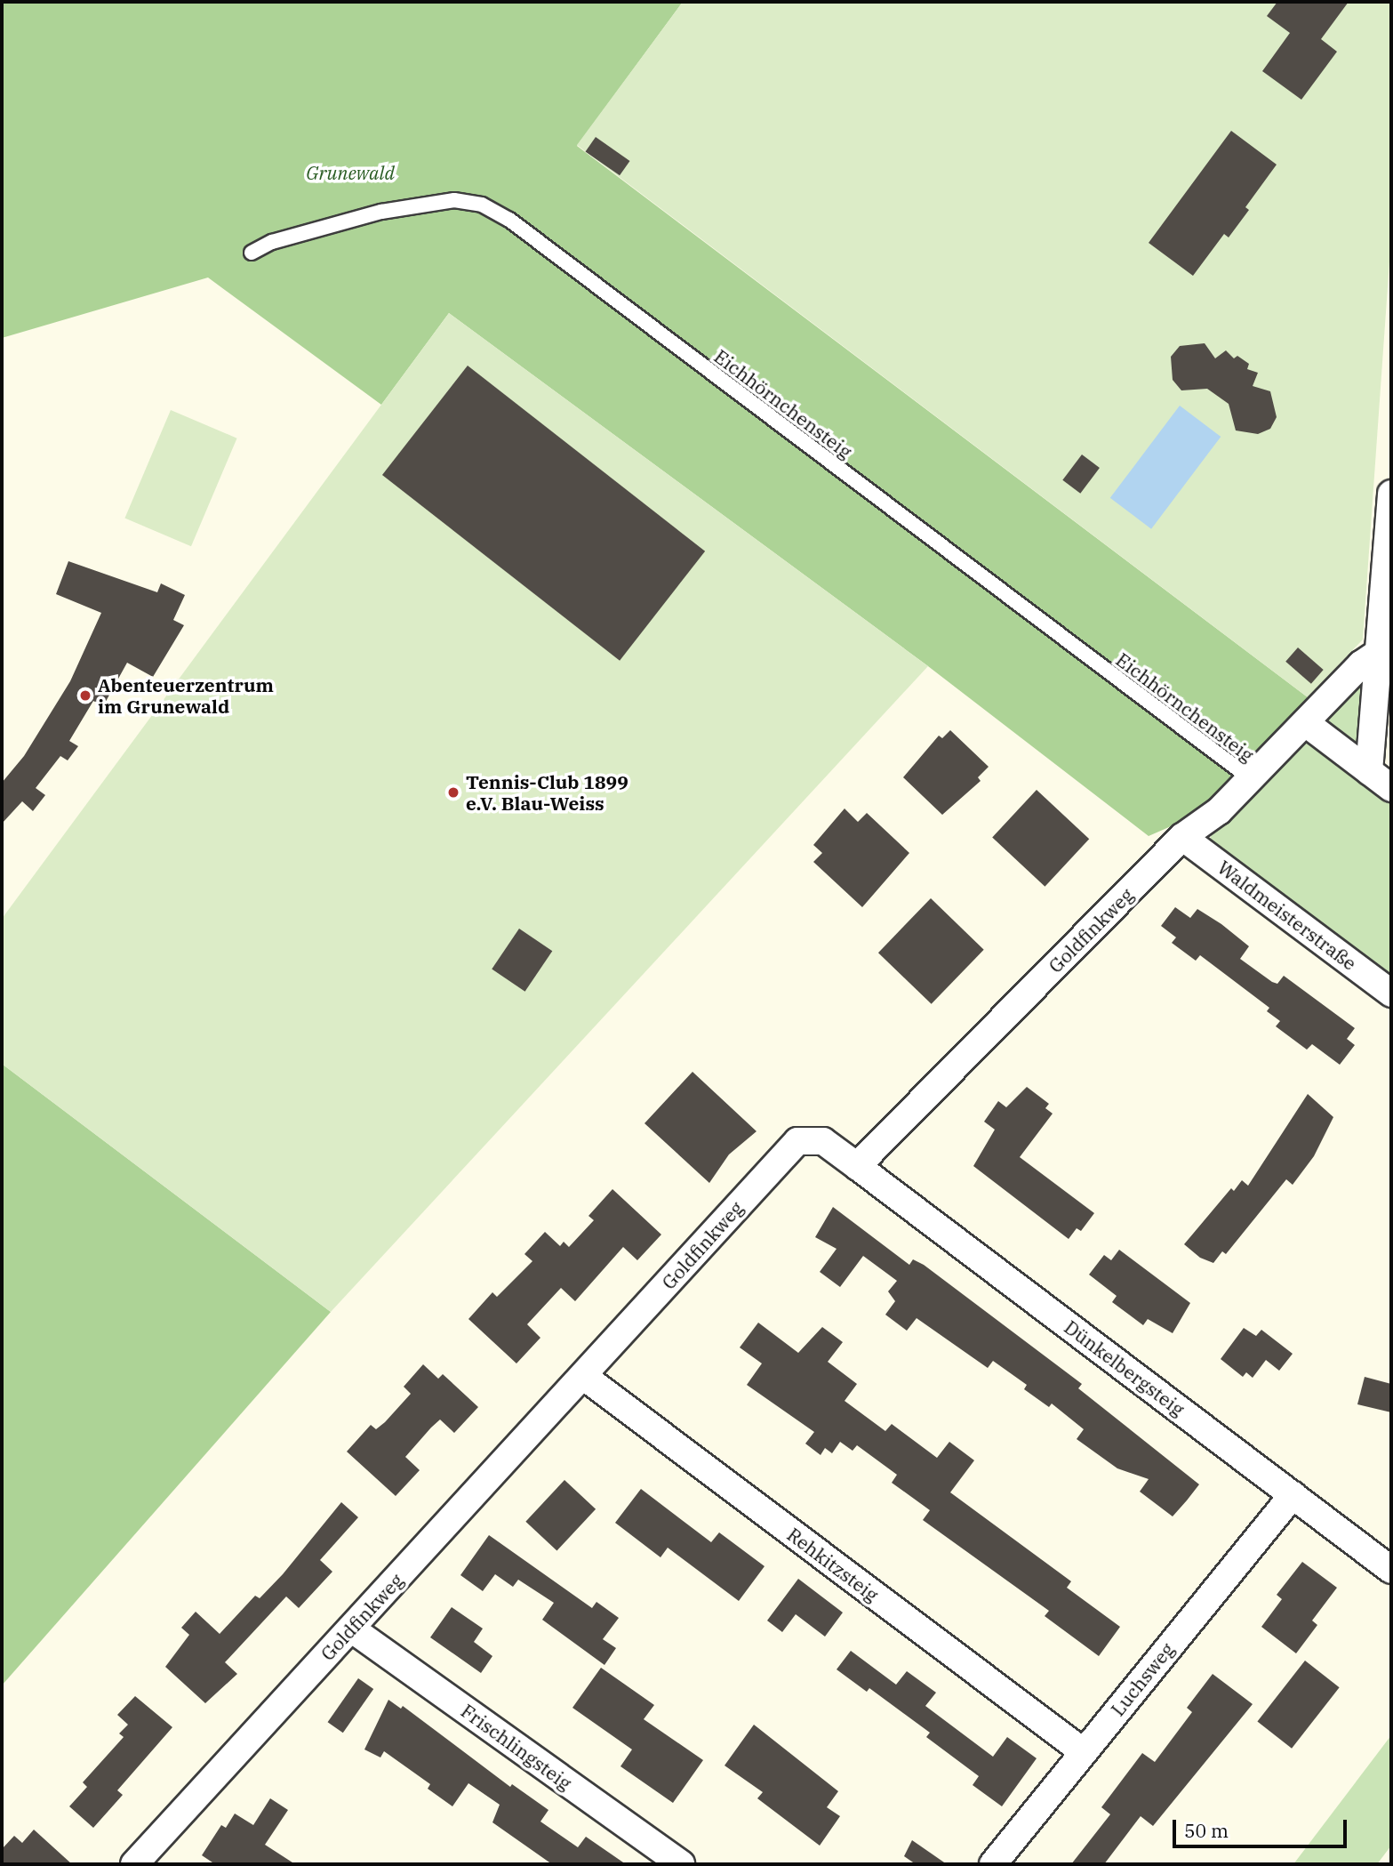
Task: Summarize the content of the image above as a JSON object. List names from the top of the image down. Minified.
{"streets":{"street":["Waldmeisterstraße","Goldfinkweg","Dünkelbergsteig","Rehkitzsteig","Luchsweg","Frischlingsteig"],"lane":["Eichhörnchensteig"]},"crossings":[["Eichhörnchensteig","Goldfinkweg"],["Waldmeisterstraße","Goldfinkweg"],["Goldfinkweg","Dünkelbergsteig"],["Goldfinkweg","Rehkitzsteig"],["Goldfinkweg","Frischlingsteig"],["Dünkelbergsteig","Luchsweg"],["Rehkitzsteig","Luchsweg"]],"parks":["Grunewald"],"places":["Abenteuerzentrum im Grunewald","Tennis-Club 1899 e.V. Blau-Weiss"],"scale_bar":"50 m"}
